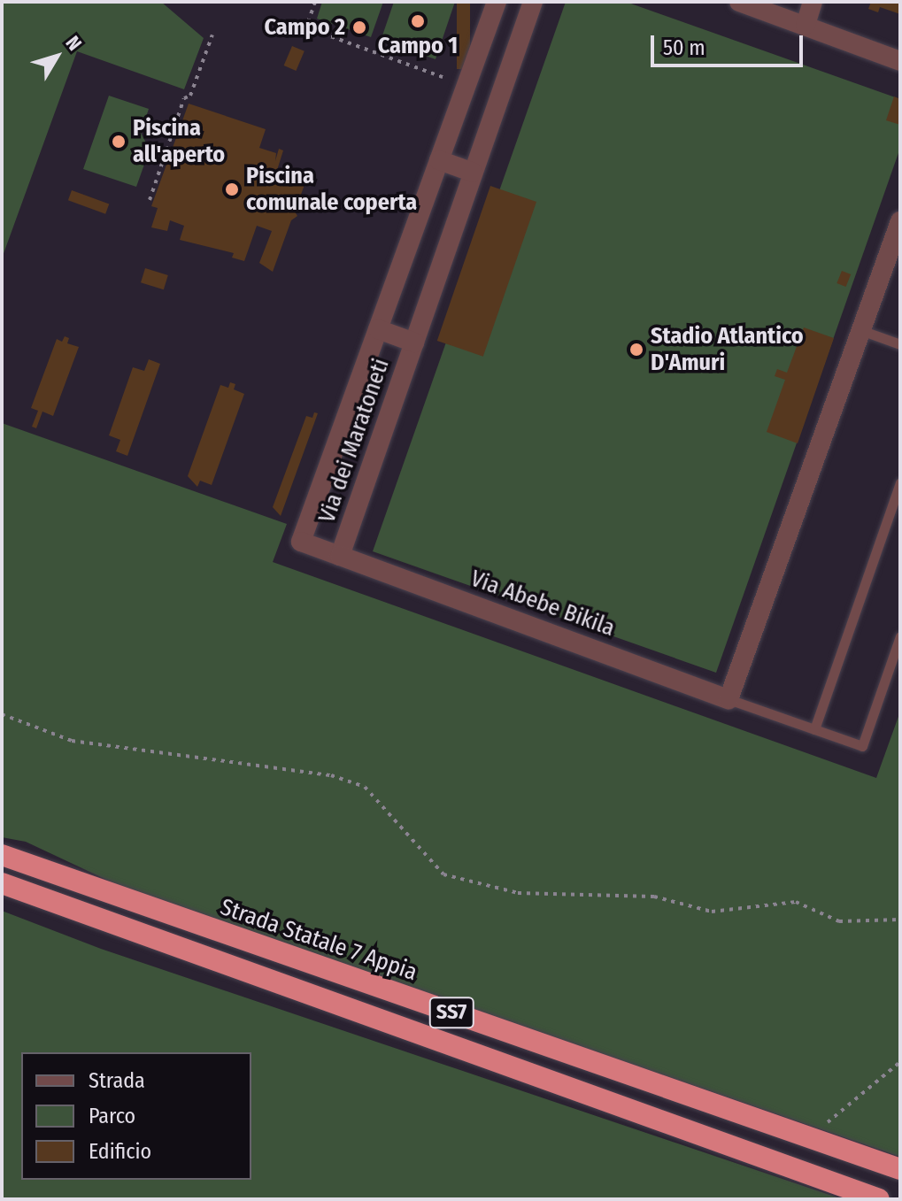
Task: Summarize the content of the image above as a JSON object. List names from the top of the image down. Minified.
{"streets":{"highway":["Strada Statale 7 Appia","SS7"],"street":["Via dei Maratoneti","Via Abebe Bikila"]},"crossings":[["Via dei Maratoneti","Via Abebe Bikila"]],"places":["Campo 1","Campo 2","Piscina all'aperto","Piscina comunale coperta","Stadio Atlantico D'Amuri"],"legend":["Strada","Parco","Edificio"],"scale_bar":"50 m","north":"top right"}
